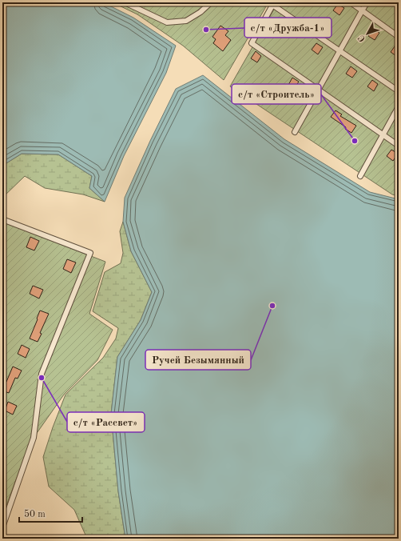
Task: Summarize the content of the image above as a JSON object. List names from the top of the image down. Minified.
{"places":["с/т «Дружба-1»","с/т «Строитель»","Ручей Безымянный","с/т «Рассвет»"],"scale_bar":"50 m","north":"bottom left"}
